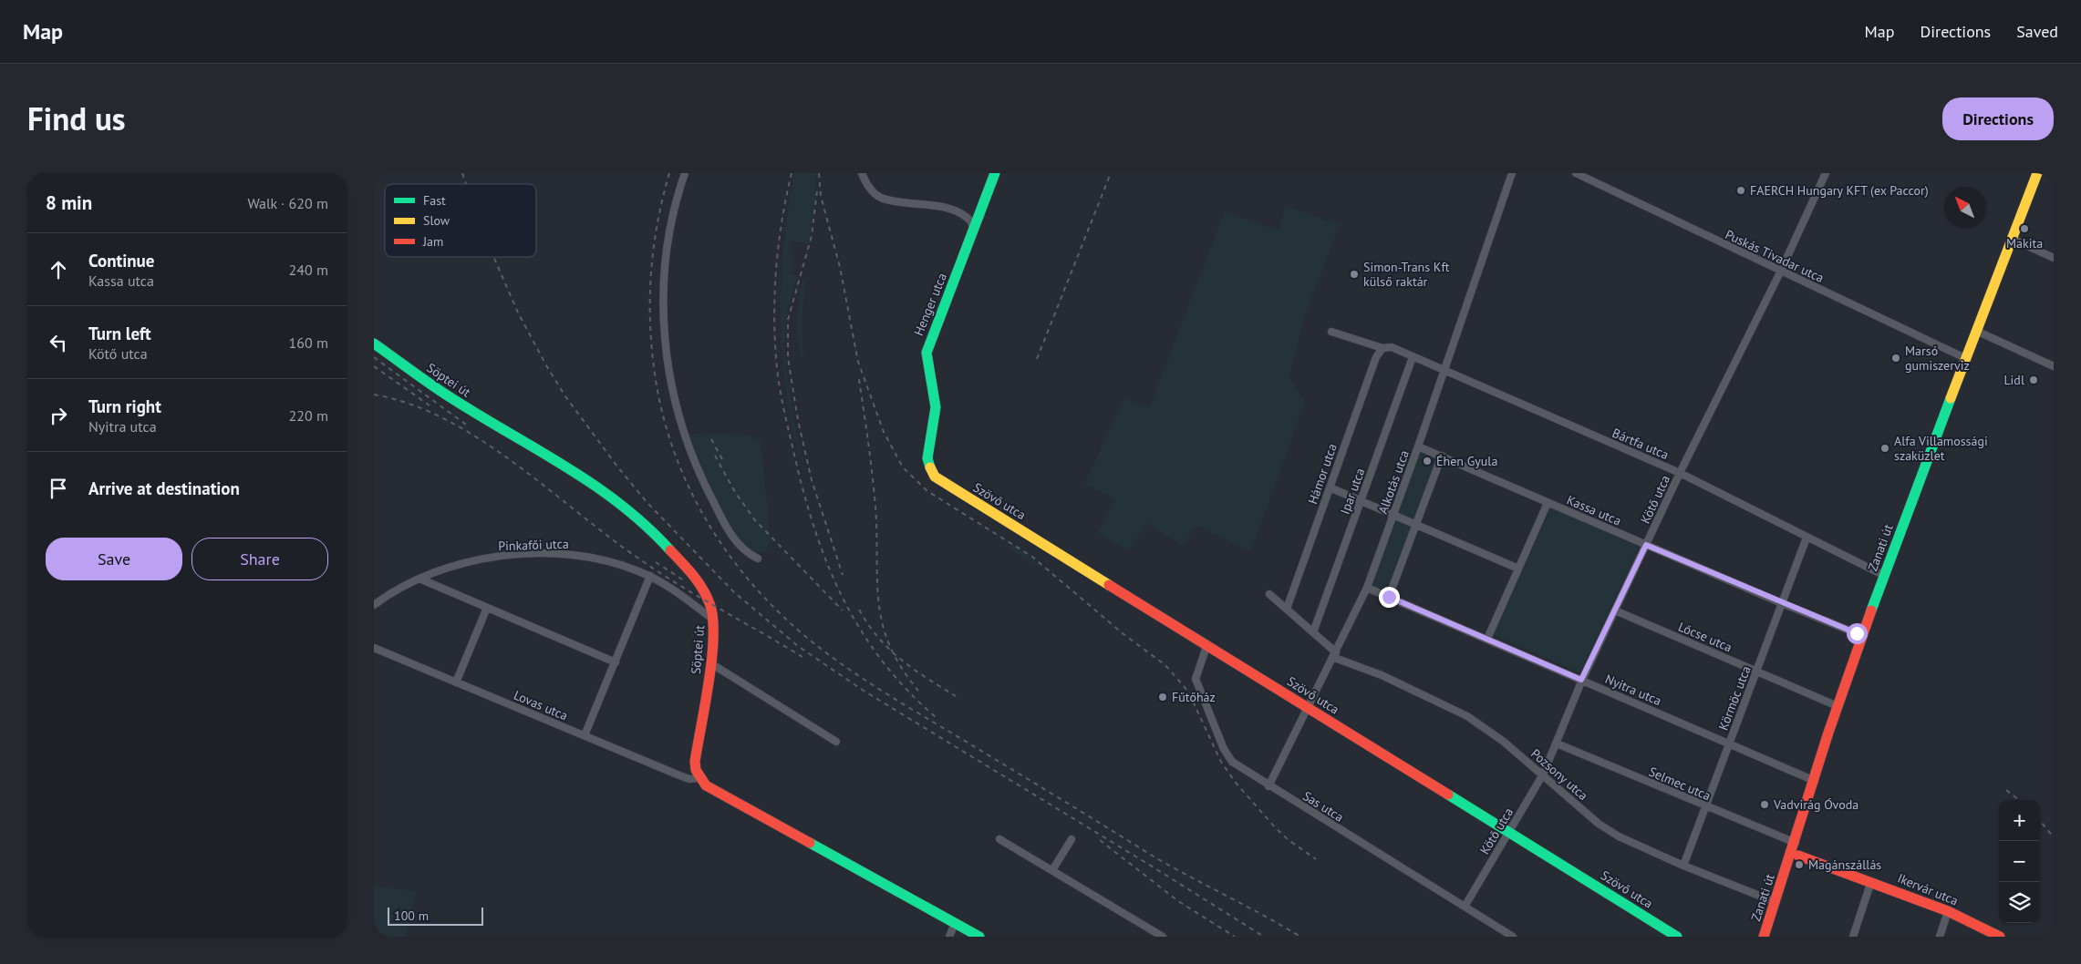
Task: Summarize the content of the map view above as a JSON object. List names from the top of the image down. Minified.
{"streets":{"street":["Puskás Tivadar utca","Henger utca","Söptei út","Bártfa utca","Hámor utca","Alkotás utca","Ipar utca","Kötő utca","Szövő utca","Kassa utca","Pinkafői utca","Zanati út","Lőcse utca","Nyitra utca","Körmöc utca","Lovas utca","Pozsony utca","Selmec utca","Sas utca","Ikervár utca"]},"crossings":[["Puskás Tivadar utca","Kötő utca"],["Puskás Tivadar utca","Zanati út"],["Henger utca","Szövő utca"],["Söptei út","Pinkafői utca"],["Söptei út","Lovas utca"],["Bártfa utca","Hámor utca"],["Bártfa utca","Alkotás utca"],["Bártfa utca","Ipar utca"],["Bártfa utca","Kötő utca"],["Bártfa utca","Zanati út"],["Bártfa utca","Körmöc utca"],["Alkotás utca","Szövő utca"],["Alkotás utca","Kassa utca"],["Alkotás utca","Nyitra utca"],["Alkotás utca","Pozsony utca"],["Alkotás utca","Sas utca"],["Kötő utca","Szövő utca"],["Kötő utca","Kassa utca"],["Kötő utca","Lőcse utca"],["Kötő utca","Nyitra utca"],["Kötő utca","Pozsony utca"],["Kötő utca","Selmec utca"],["Kötő utca","Sas utca"],["Szövő utca","Sas utca"],["Kassa utca","Zanati út"],["Kassa utca","Körmöc utca"],["Zanati út","Lőcse utca"],["Zanati út","Nyitra utca"],["Zanati út","Pozsony utca"],["Zanati út","Selmec utca"],["Zanati út","Ikervár utca"],["Lőcse utca","Körmöc utca"],["Nyitra utca","Körmöc utca"],["Körmöc utca","Pozsony utca"],["Körmöc utca","Selmec utca"],["Selmec utca","Ikervár utca"]],"places":["FAERCH Hungary KFT (ex Paccor)","Makita","Simon-Trans Kft külső raktár","Marsó gumiszerviz","Lidl","Alfa Villamossági szaküzlet","Éhen Gyula","Fűtőház","Vadvirág Óvoda","Magánszállás"],"legend":["Fast","Slow","Jam"],"scale_bar":"100 m","north":"top left","page":{"header":"Map","nav":["Map","Directions","Saved"],"title":"Find us","buttons":["Directions",["Save","Share"]],"heading":["8 min","Walk · 620 m"],"list":[["Continue","Kassa utca","240 m"],["Turn left","Kötő utca","160 m"],["Turn right","Nyitra utca","220 m"],"Arrive at destination"],"map_buttons":["+","−"],"scale":"100 m"}}
